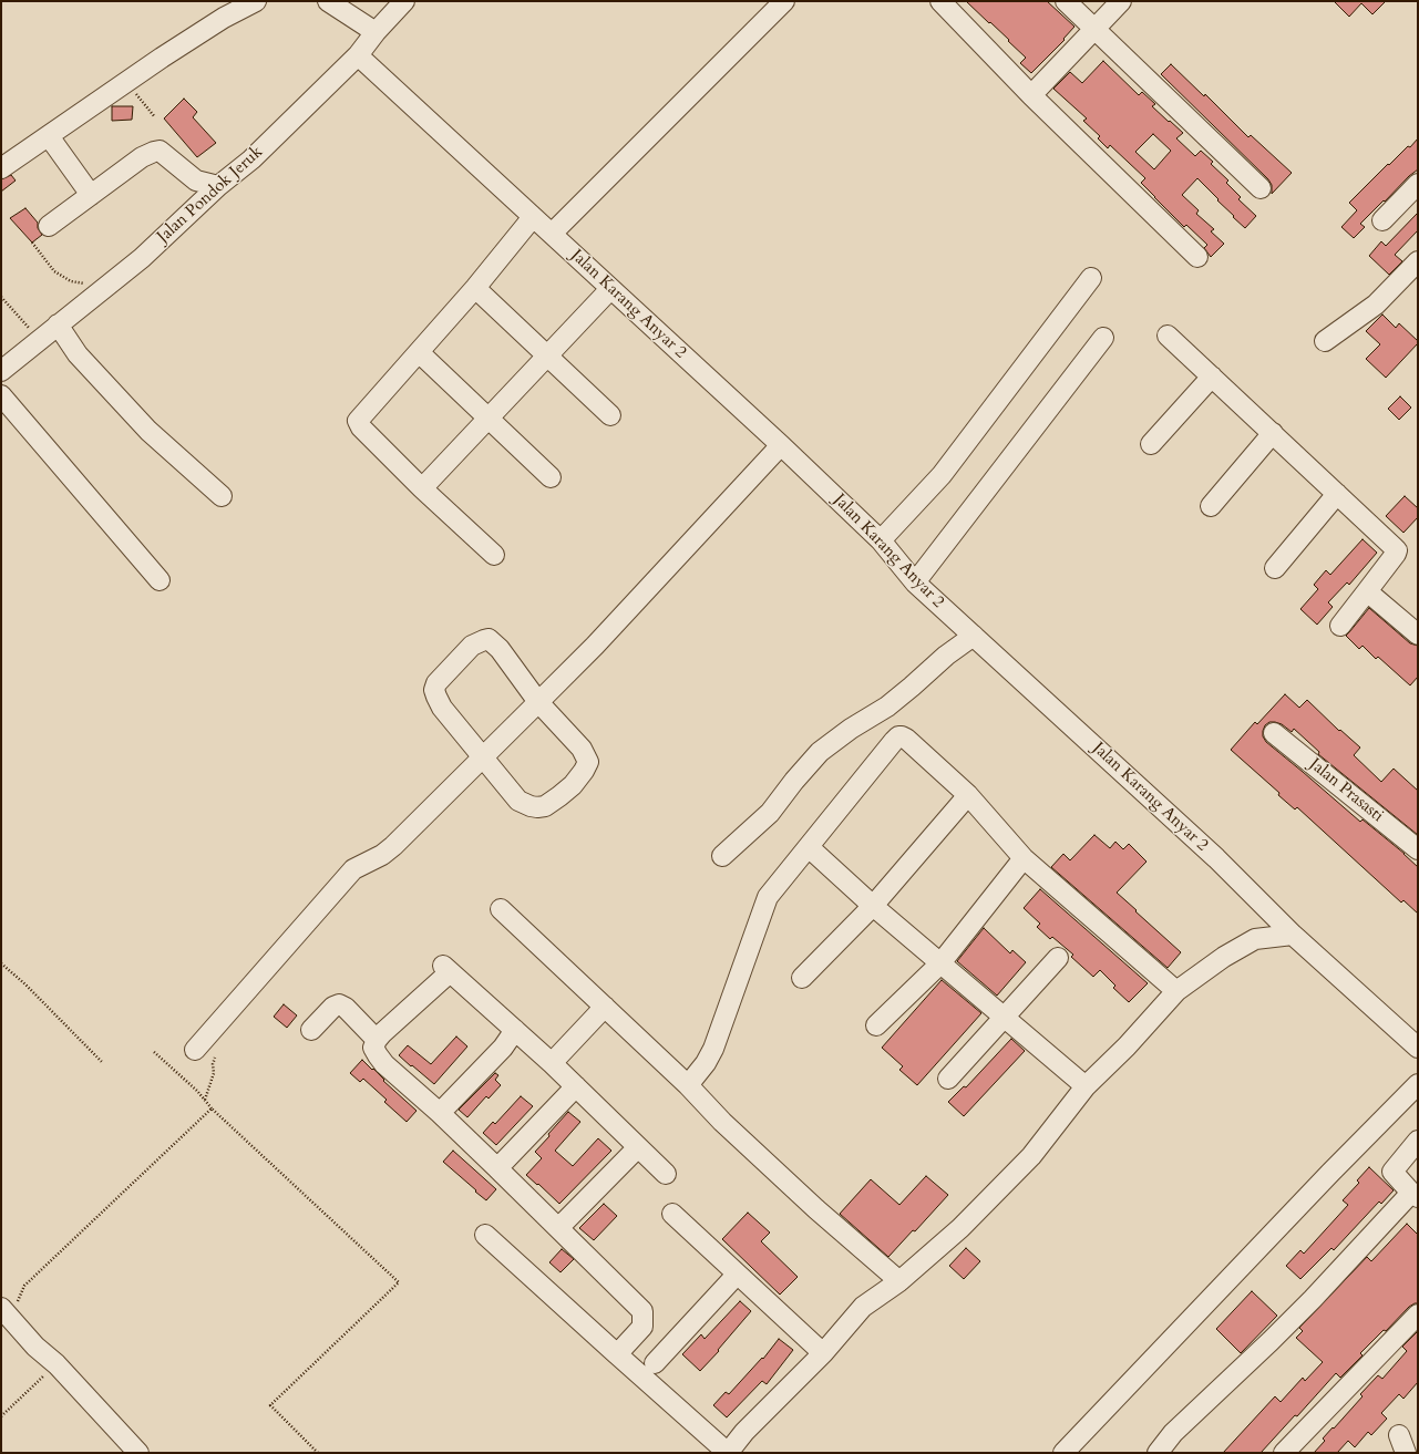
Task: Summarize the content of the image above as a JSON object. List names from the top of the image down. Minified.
{"streets":{"street":["Jalan Pondok Jeruk","Jalan Karang Anyar 2","Jalan Prasasti"]},"crossings":[["Jalan Pondok Jeruk","Jalan Karang Anyar 2"]]}
